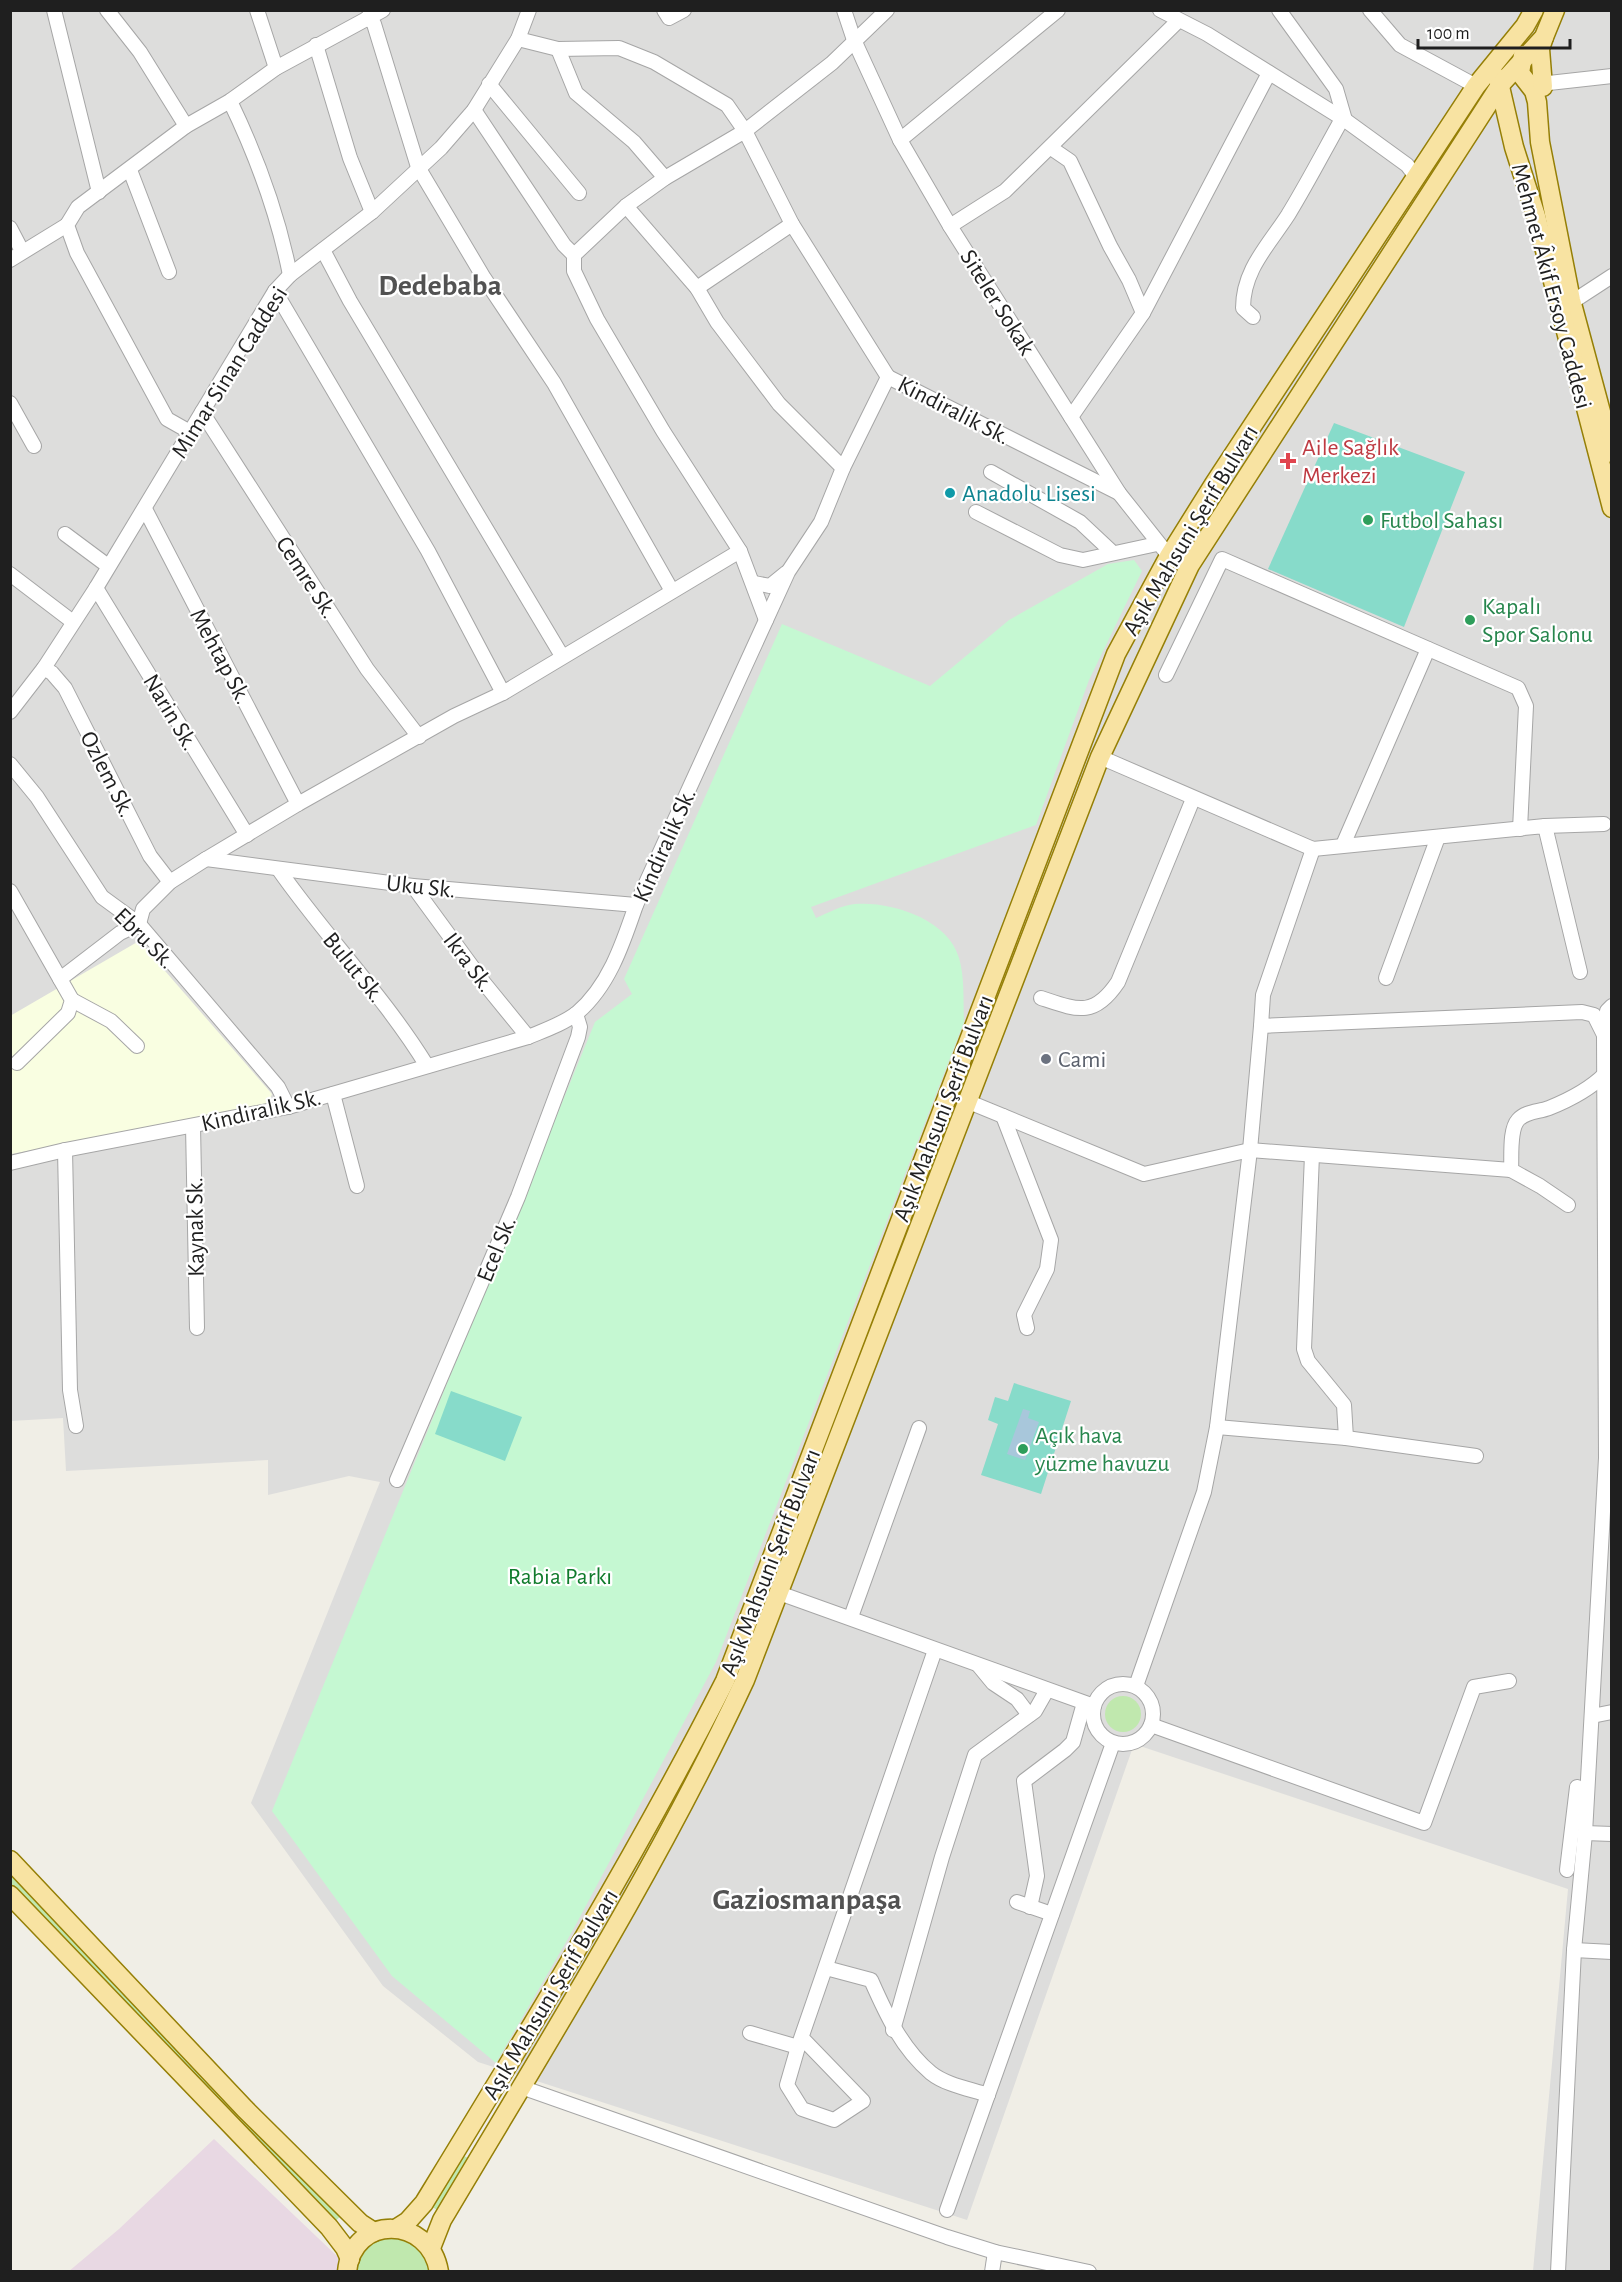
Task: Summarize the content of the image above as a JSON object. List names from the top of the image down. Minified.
{"streets":{"main road":["Mehmet Âkif Ersoy Caddesi","Aşık Mahsuni Şerif Bulvarı"],"street":["Siteler Sokak","Mimar Sinan Caddesi","Kindiralik Sk.","Cemre Sk.","Mehtap Sk.","Narin Sk.","Ozlem Sk.","Uku Sk.","Ebru Sk.","Ikra Sk.","Bulut Sk.","Kaynak Sk.","Ecel Sk."]},"crossings":[["Mehmet Âkif Ersoy Caddesi","Aşık Mahsuni Şerif Bulvarı"],["Siteler Sokak","Kindiralik Sk."],["Siteler Sokak","Aşık Mahsuni Şerif Bulvarı"],["Mimar Sinan Caddesi","Cemre Sk."],["Mimar Sinan Caddesi","Mehtap Sk."],["Mimar Sinan Caddesi","Narin Sk."],["Mimar Sinan Caddesi","Ozlem Sk."],["Kindiralik Sk.","Uku Sk."],["Kindiralik Sk.","Ebru Sk."],["Kindiralik Sk.","Ikra Sk."],["Kindiralik Sk.","Bulut Sk."],["Kindiralik Sk.","Kaynak Sk."],["Kindiralik Sk.","Ecel Sk."],["Uku Sk.","Ikra Sk."],["Uku Sk.","Bulut Sk."]],"districts":["Dedebaba","Gaziosmanpaşa"],"parks":["Rabia Parkı"],"places":{"health":["Aile Sağlık Merkezi"],"other":["Anadolu Lisesi","Futbol Sahası","Kapalı Spor Salonu","Cami","Açık hava yüzme havuzu"]},"scale_bar":"100 m"}
